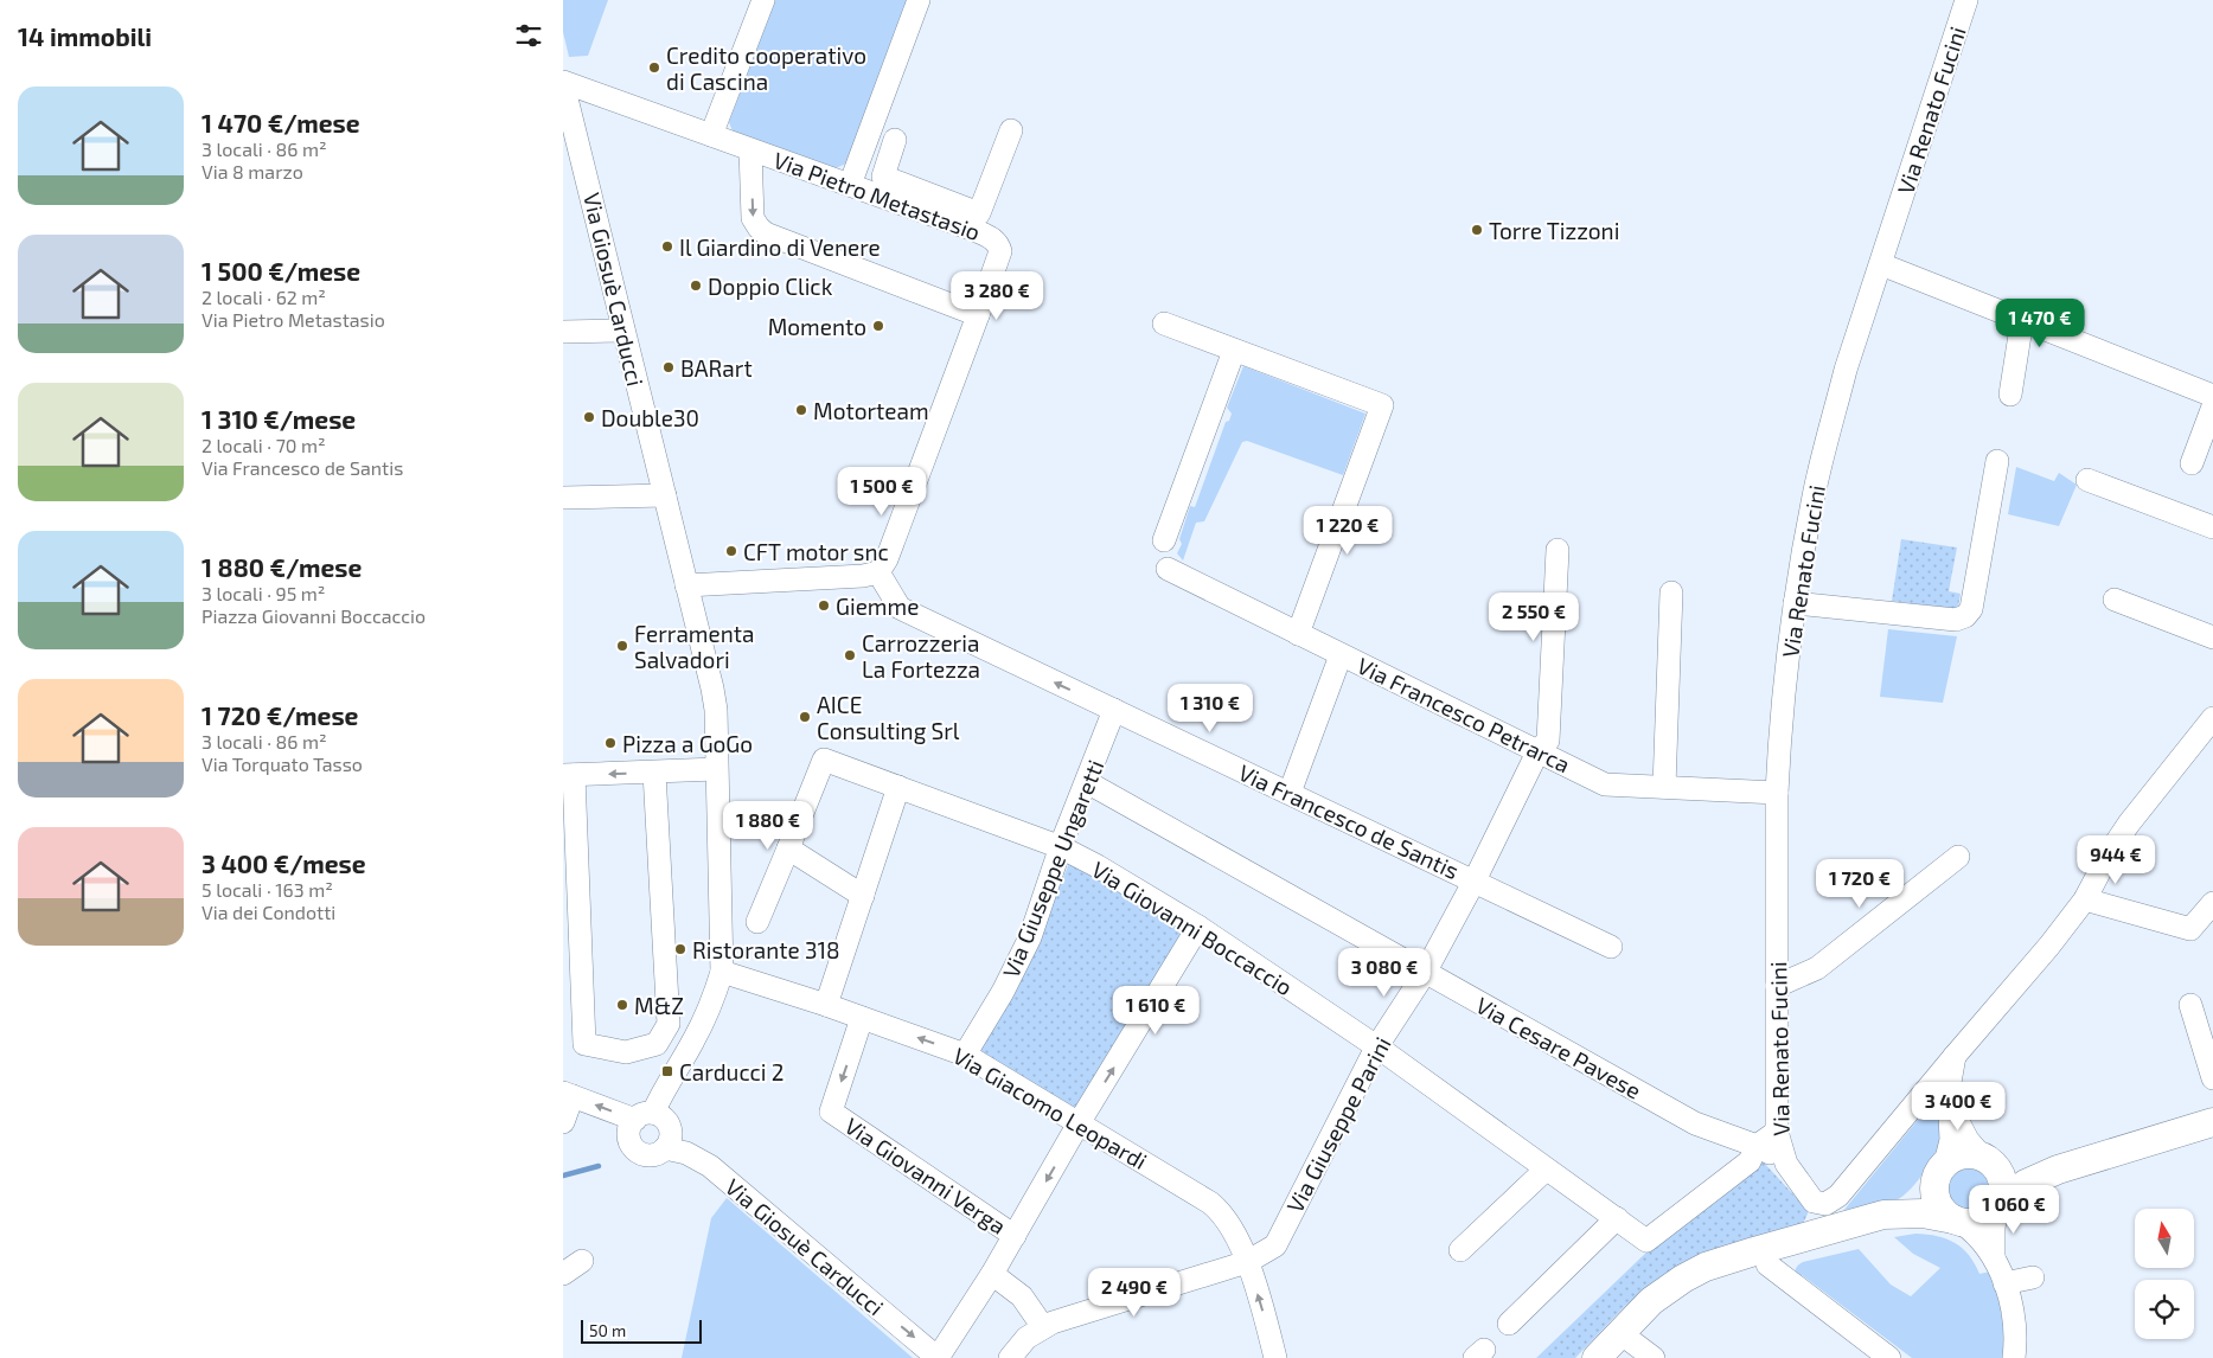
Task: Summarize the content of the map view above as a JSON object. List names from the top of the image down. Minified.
{"streets":{"street":["Via Renato Fucini","Via Pietro Metastasio","Via Giosuè Carducci","Via Francesco Petrarca","Via Francesco de Santis","Via Giuseppe Ungaretti","Via Giovanni Boccaccio","Via Cesare Pavese","Via Giacomo Leopardi","Via Giuseppe Parini","Via Giovanni Verga"]},"crossings":[["Via Renato Fucini","Via Francesco Petrarca"],["Via Renato Fucini","Via Cesare Pavese"],["Via Pietro Metastasio","Via Giosuè Carducci"],["Via Pietro Metastasio","Via Francesco de Santis"],["Via Giosuè Carducci","Via Giacomo Leopardi"],["Via Francesco Petrarca","Via Giuseppe Parini"],["Via Francesco de Santis","Via Giuseppe Ungaretti"],["Via Francesco de Santis","Via Giuseppe Parini"],["Via Giuseppe Ungaretti","Via Giovanni Boccaccio"],["Via Giuseppe Ungaretti","Via Cesare Pavese"],["Via Giuseppe Ungaretti","Via Giacomo Leopardi"],["Via Giovanni Boccaccio","Via Cesare Pavese"],["Via Giovanni Boccaccio","Via Giuseppe Parini"],["Via Cesare Pavese","Via Giuseppe Parini"],["Via Giacomo Leopardi","Via Giuseppe Parini"],["Via Giacomo Leopardi","Via Giovanni Verga"]],"one_way":["Via Giovanni Verga"],"places":{"other":["Credito cooperativo di Cascina","Torre Tizzoni","Il Giardino di Venere","Doppio Click","Momento","BARart","Motorteam","Double30","CFT motor snc","Giemme","Ferramenta Salvadori","Carrozzeria La Fortezza","AICE Consulting Srl","Pizza a GoGo","Ristorante 318","M&Z"],"transit":["Carducci 2"]},"scale_bar":"50 m","north":"top","page":{"heading":"14 immobili","list":[{"name":"1 470 €/mese","note":"3 locali · 86 m² · Via 8 marzo"},{"name":"1 500 €/mese","note":"2 locali · 62 m² · Via Pietro Metastasio"},{"name":"1 310 €/mese","note":"2 locali · 70 m² · Via Francesco de Santis"},{"name":"1 880 €/mese","note":"3 locali · 95 m² · Piazza Giovanni Boccaccio"},{"name":"1 720 €/mese","note":"3 locali · 86 m² · Via Torquato Tasso"},{"name":"3 400 €/mese","note":"5 locali · 163 m² · Via dei Condotti"}],"price":["3 280 €","1 470 €","1 500 €","1 220 €","2 550 €","1 310 €","1 880 €","944 €","1 720 €","3 080 €","1 610 €","3 400 €","1 060 €","2 490 €"],"scale":"50 m"}}
